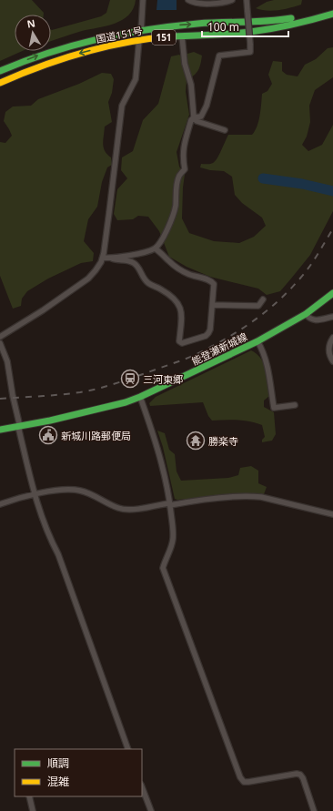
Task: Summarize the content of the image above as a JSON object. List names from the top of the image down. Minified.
{"streets":{"main road":["国道151号","151","能登瀬新城線"]},"places":{"station":["三河東郷"],"public building":["新城川路郵便局"],"temple":["勝楽寺"]},"legend":["順調","混雑"],"scale_bar":"100 m","north":"top"}
